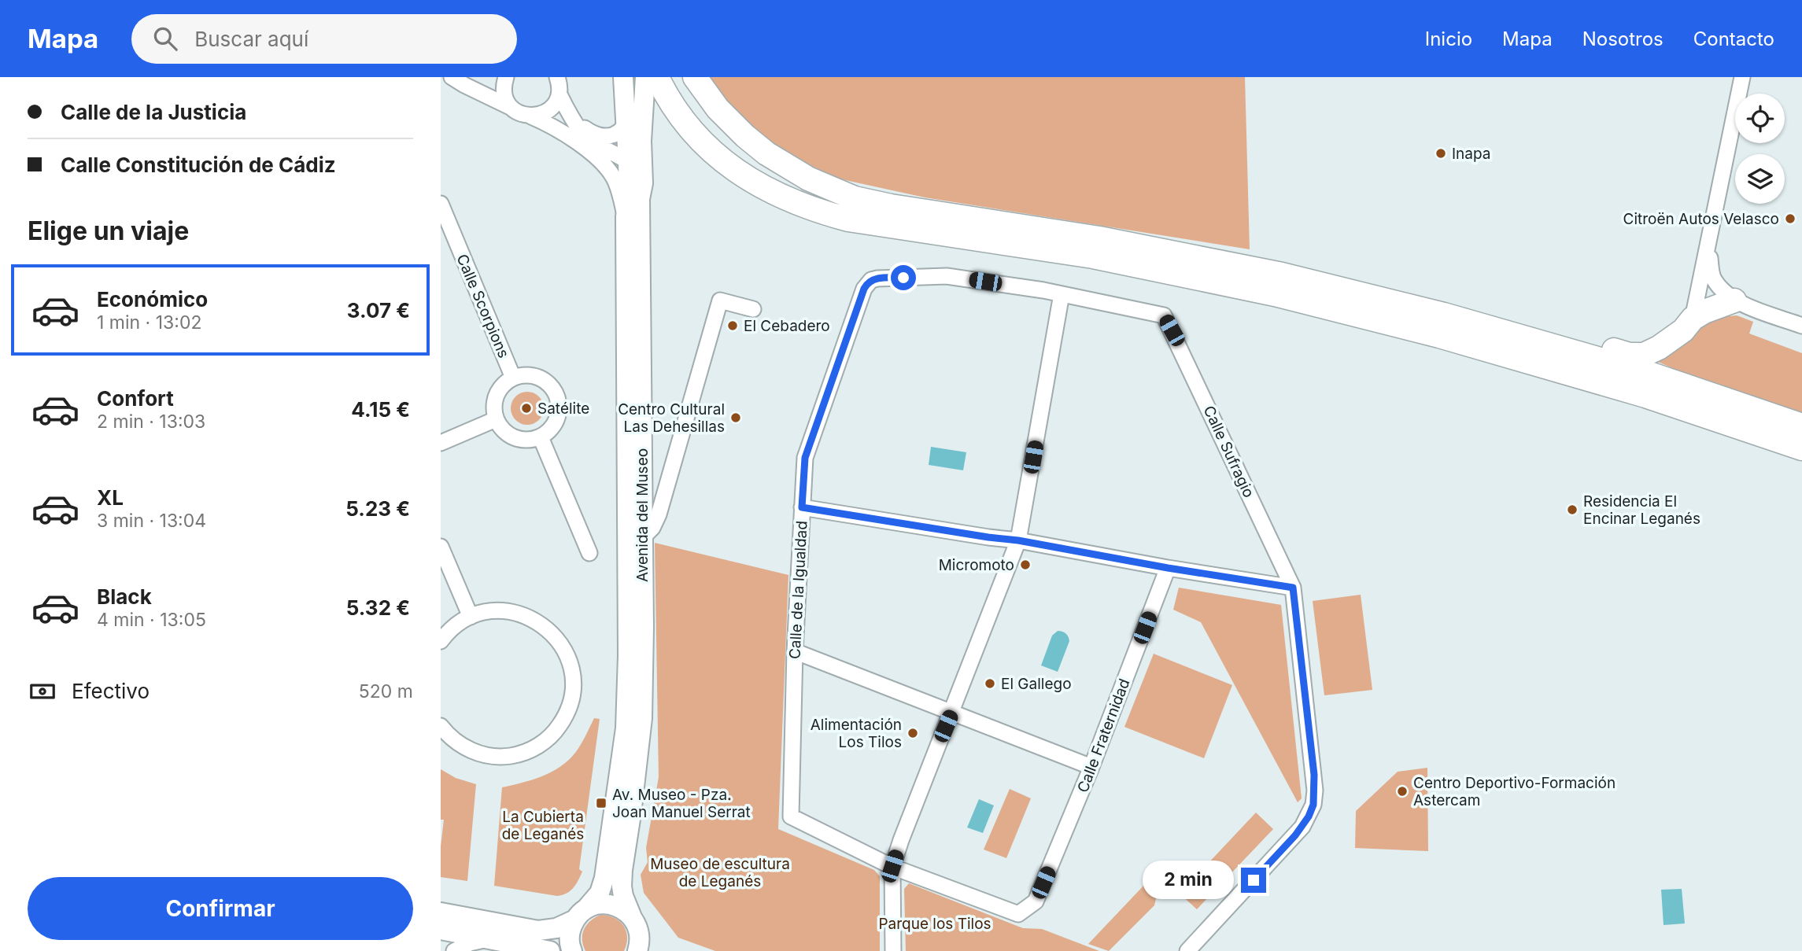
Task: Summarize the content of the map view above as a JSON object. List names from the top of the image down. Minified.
{"streets":{"main road":["Avenida del Museo"],"street":["Calle Scorpions","Calle Sufragio","Calle de la Igualdad","Calle Fraternidad"]},"crossings":[["Calle Sufragio","Calle de la Igualdad"],["Calle de la Igualdad","Calle Fraternidad"]],"parks":["La Cubierta de Leganés","Museo de escultura de Leganés","Parque los Tilos"],"places":{"other":["Inapa","Citroën Autos Velasco","El Cebadero","Satélite","Centro Cultural Las Dehesillas","Residencia El Encinar Leganés","Micromoto","El Gallego","Alimentación Los Tilos","Centro Deportivo-Formación Astercam"],"transit":["Av. Museo - Pza. Joan Manuel Serrat"]},"page":{"header":"Mapa","search":"Buscar aquí","nav":["Inicio","Mapa","Nosotros","Contacto"],"banner":["Calle de la Justicia","Calle Constitución de Cádiz"],"heading":"Elige un viaje","list":[{"name":"Económico","note":"1 min · 13:02","value":"3.07 €"},{"name":"Confort","note":"2 min · 13:03","value":"4.15 €"},{"name":"XL","note":"3 min · 13:04","value":"5.23 €"},{"name":"Black","note":"4 min · 13:05","value":"5.32 €"}],"pay":["Efectivo","520 m"],"bubble":"2 min","buttons":"Confirmar"}}
